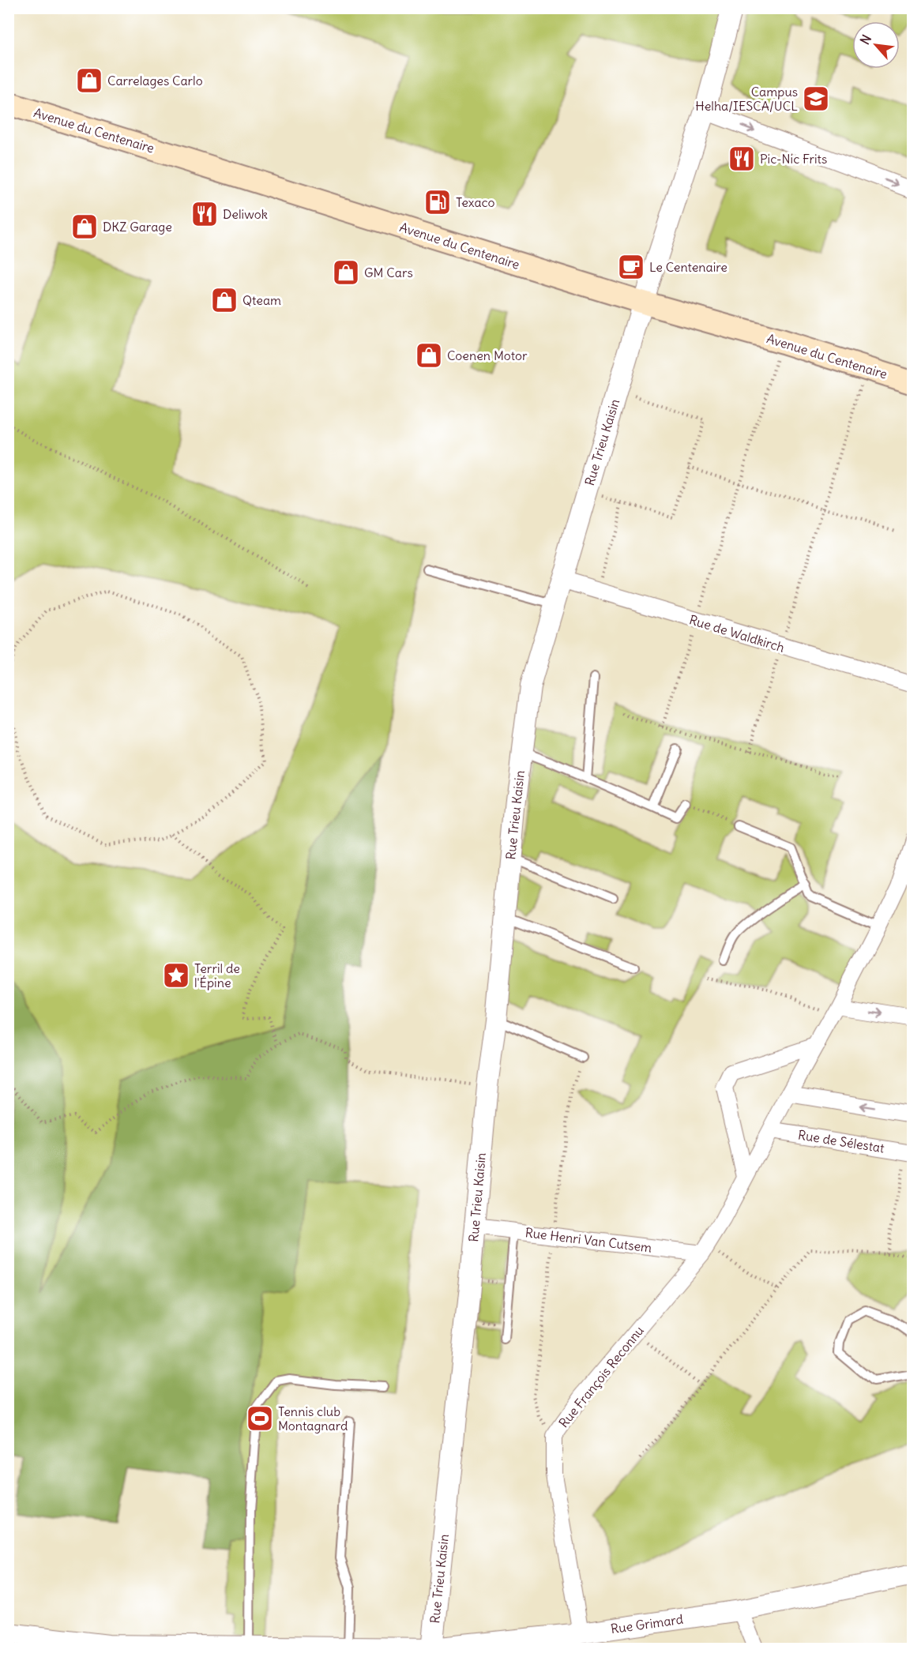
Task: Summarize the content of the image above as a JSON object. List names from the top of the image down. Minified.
{"streets":{"main road":["Avenue du Centenaire"],"street":["Rue Trieu Kaisin","Rue de Waldkirch","Rue de Sélestat","Rue Henri Van Cutsem","Rue François Reconnu","Rue Grimard"]},"crossings":[["Avenue du Centenaire","Rue Trieu Kaisin"],["Rue Trieu Kaisin","Rue de Waldkirch"],["Rue Trieu Kaisin","Rue Henri Van Cutsem"],["Rue Trieu Kaisin","Rue Grimard"],["Rue de Sélestat","Rue François Reconnu"],["Rue Henri Van Cutsem","Rue François Reconnu"],["Rue François Reconnu","Rue Grimard"]],"places":{"shop":["Carrelages Carlo","DKZ Garage","GM Cars","Qteam","Coenen Motor"],"school or university":["Campus Helha/IESCA/UCL"],"restaurant":["Pic-Nic Frits","Deliwok"],"fuel station":["Texaco"],"cafe":["Le Centenaire"],"place":["Terril de l'Épine"],"sports":["Tennis club Montagnard"]},"north":"top left"}
